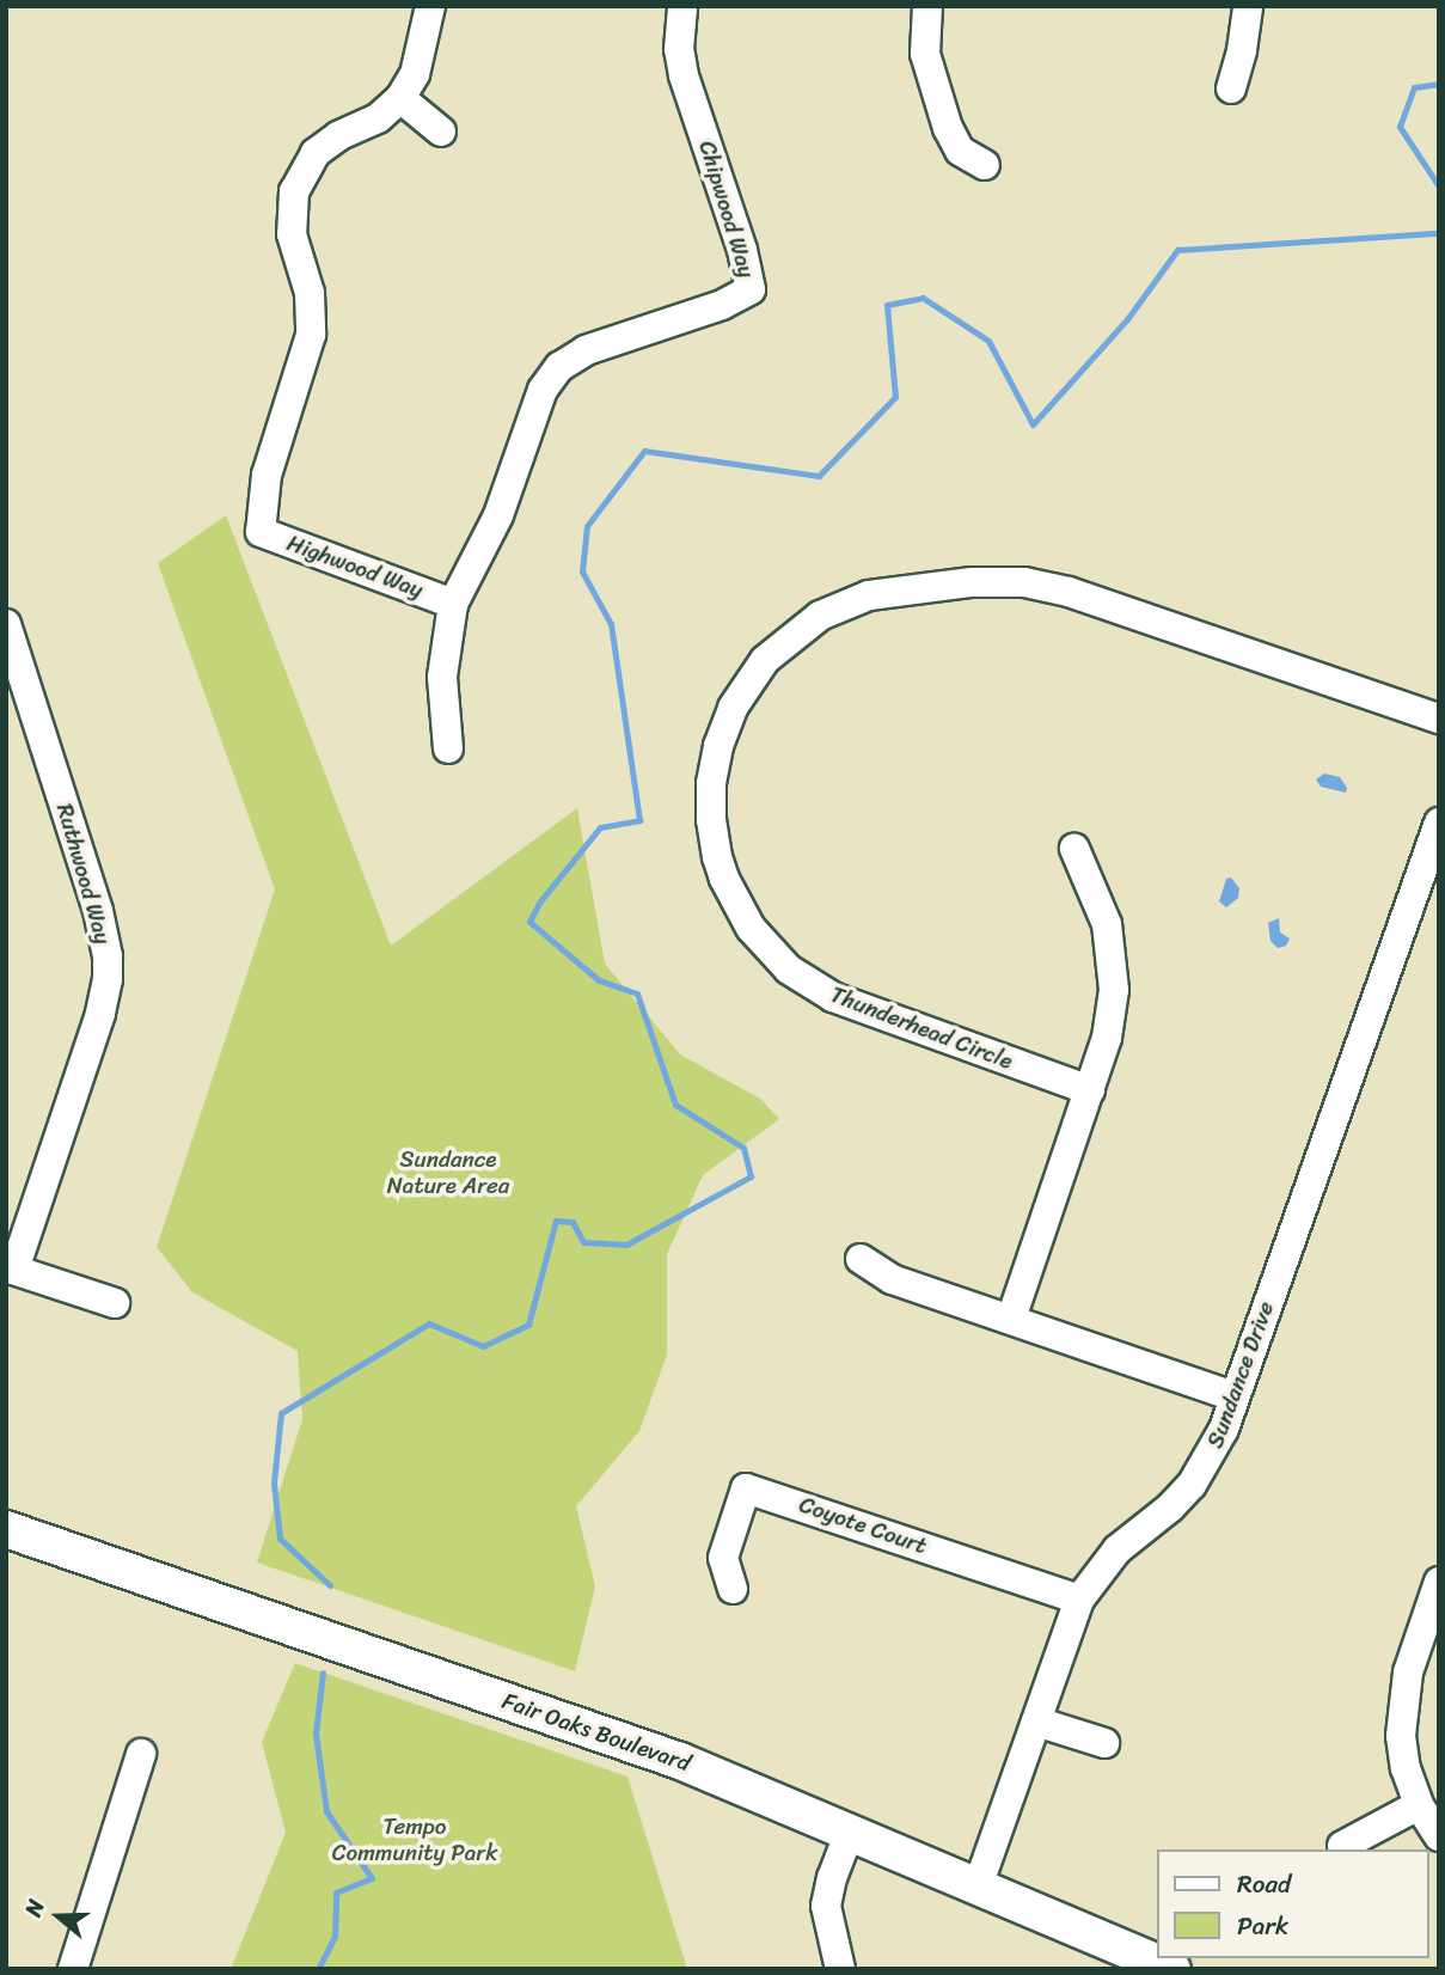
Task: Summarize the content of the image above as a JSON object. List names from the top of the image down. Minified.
{"streets":{"main road":["Fair Oaks Boulevard"],"street":["Chipwood Way","Highwood Way","Ruthwood Way","Thunderhead Circle","Sundance Drive","Coyote Court"]},"crossings":[["Chipwood Way","Highwood Way"],["Sundance Drive","Coyote Court"],["Sundance Drive","Fair Oaks Boulevard"]],"parks":["Sundance Nature Area","Tempo Community Park"],"legend":["Road","Park"],"north":"left"}
